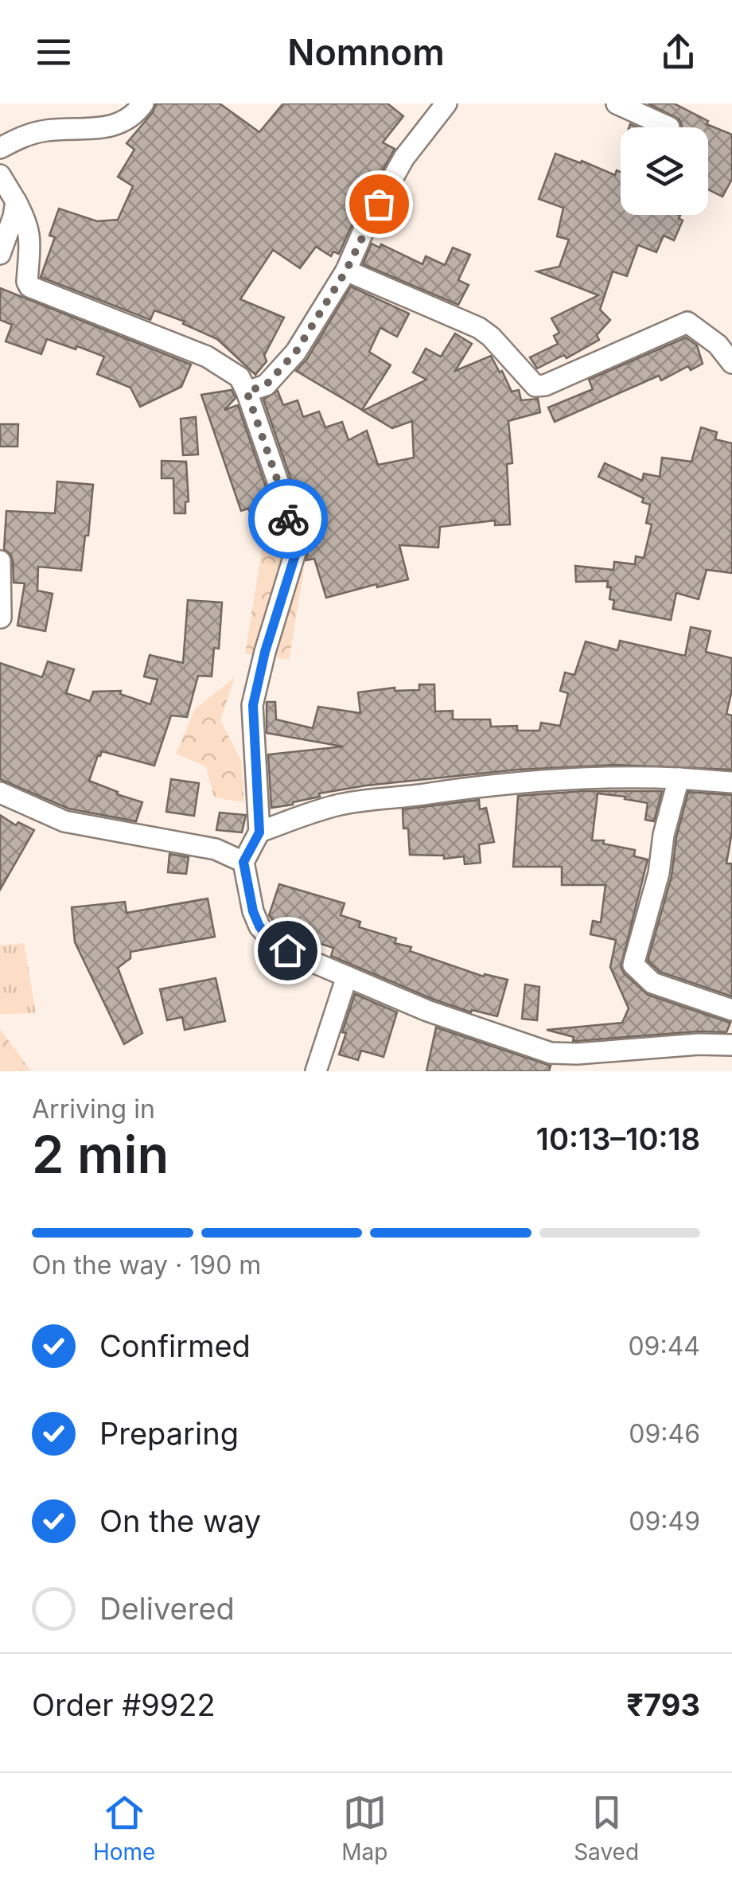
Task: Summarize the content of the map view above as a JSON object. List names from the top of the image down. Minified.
{"page":{"header":"Nomnom","heading":["2 min","Arriving in","10:13–10:18"],"panel":["Order #9922","₹793"],"bar":"On the way · 190 m","list":[["Confirmed","09:44"],["Preparing","09:46"],["On the way","09:49"],"Delivered"],"tabs":["Home","Map","Saved"]}}
